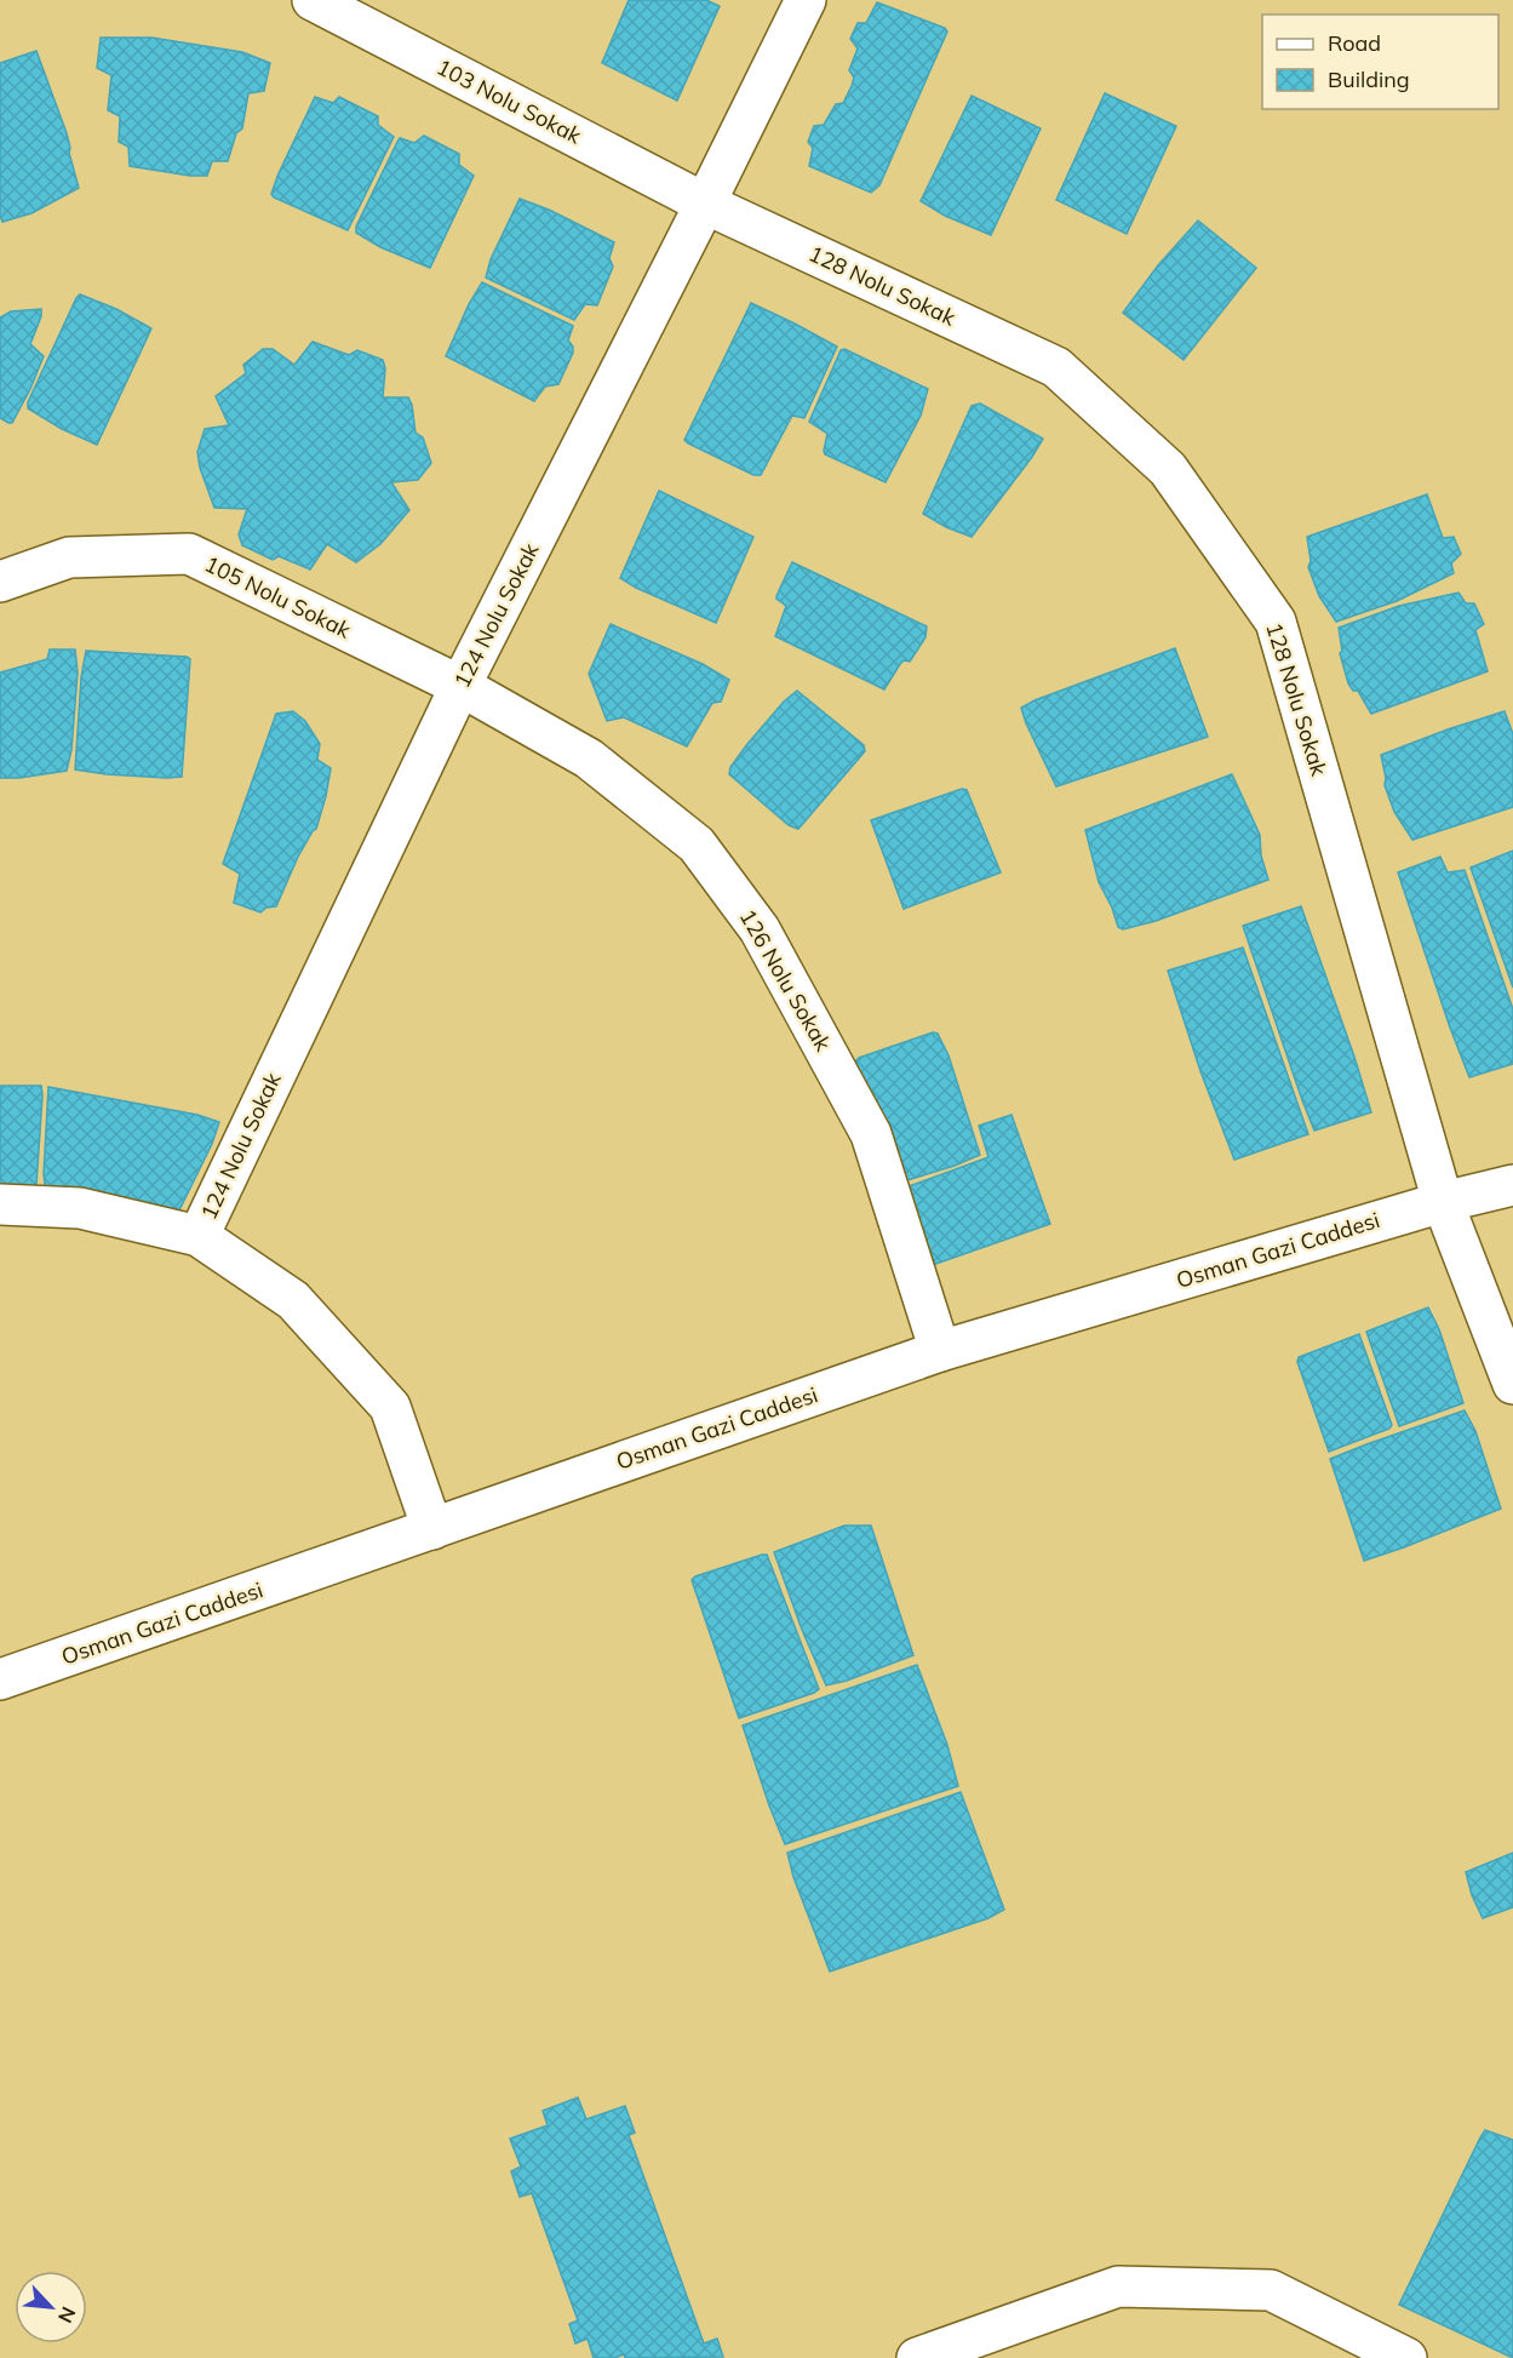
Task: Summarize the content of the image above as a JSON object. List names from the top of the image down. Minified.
{"streets":{"street":["103 Nolu Sokak","128 Nolu Sokak","105 Nolu Sokak","124 Nolu Sokak","126 Nolu Sokak","Osman Gazi Caddesi"]},"crossings":[["103 Nolu Sokak","128 Nolu Sokak"],["103 Nolu Sokak","124 Nolu Sokak"],["128 Nolu Sokak","124 Nolu Sokak"],["128 Nolu Sokak","Osman Gazi Caddesi"],["105 Nolu Sokak","124 Nolu Sokak"],["105 Nolu Sokak","126 Nolu Sokak"],["124 Nolu Sokak","126 Nolu Sokak"],["126 Nolu Sokak","Osman Gazi Caddesi"]],"legend":["Road","Building"],"north":"bottom right"}
